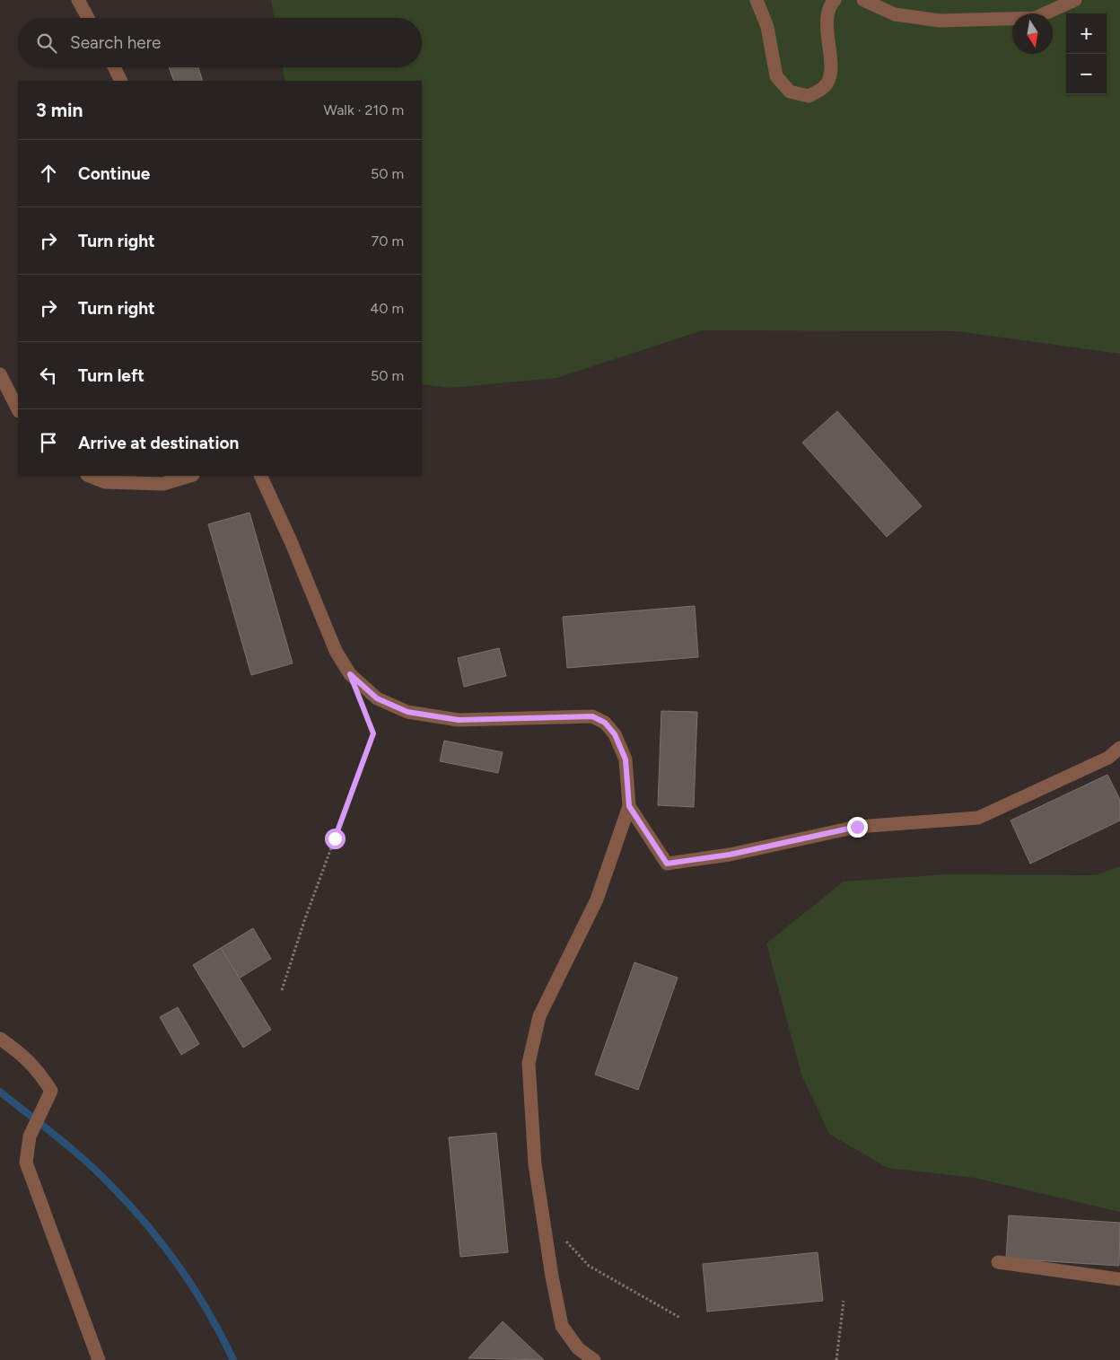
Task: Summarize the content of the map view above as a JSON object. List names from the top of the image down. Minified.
{"north":"bottom","page":{"map_buttons":["+","−"],"search":"Search here","heading":["3 min","Walk · 210 m"],"list":[["Continue","50 m"],["Turn right","70 m"],["Turn right","40 m"],["Turn left","50 m"],"Arrive at destination"]}}
